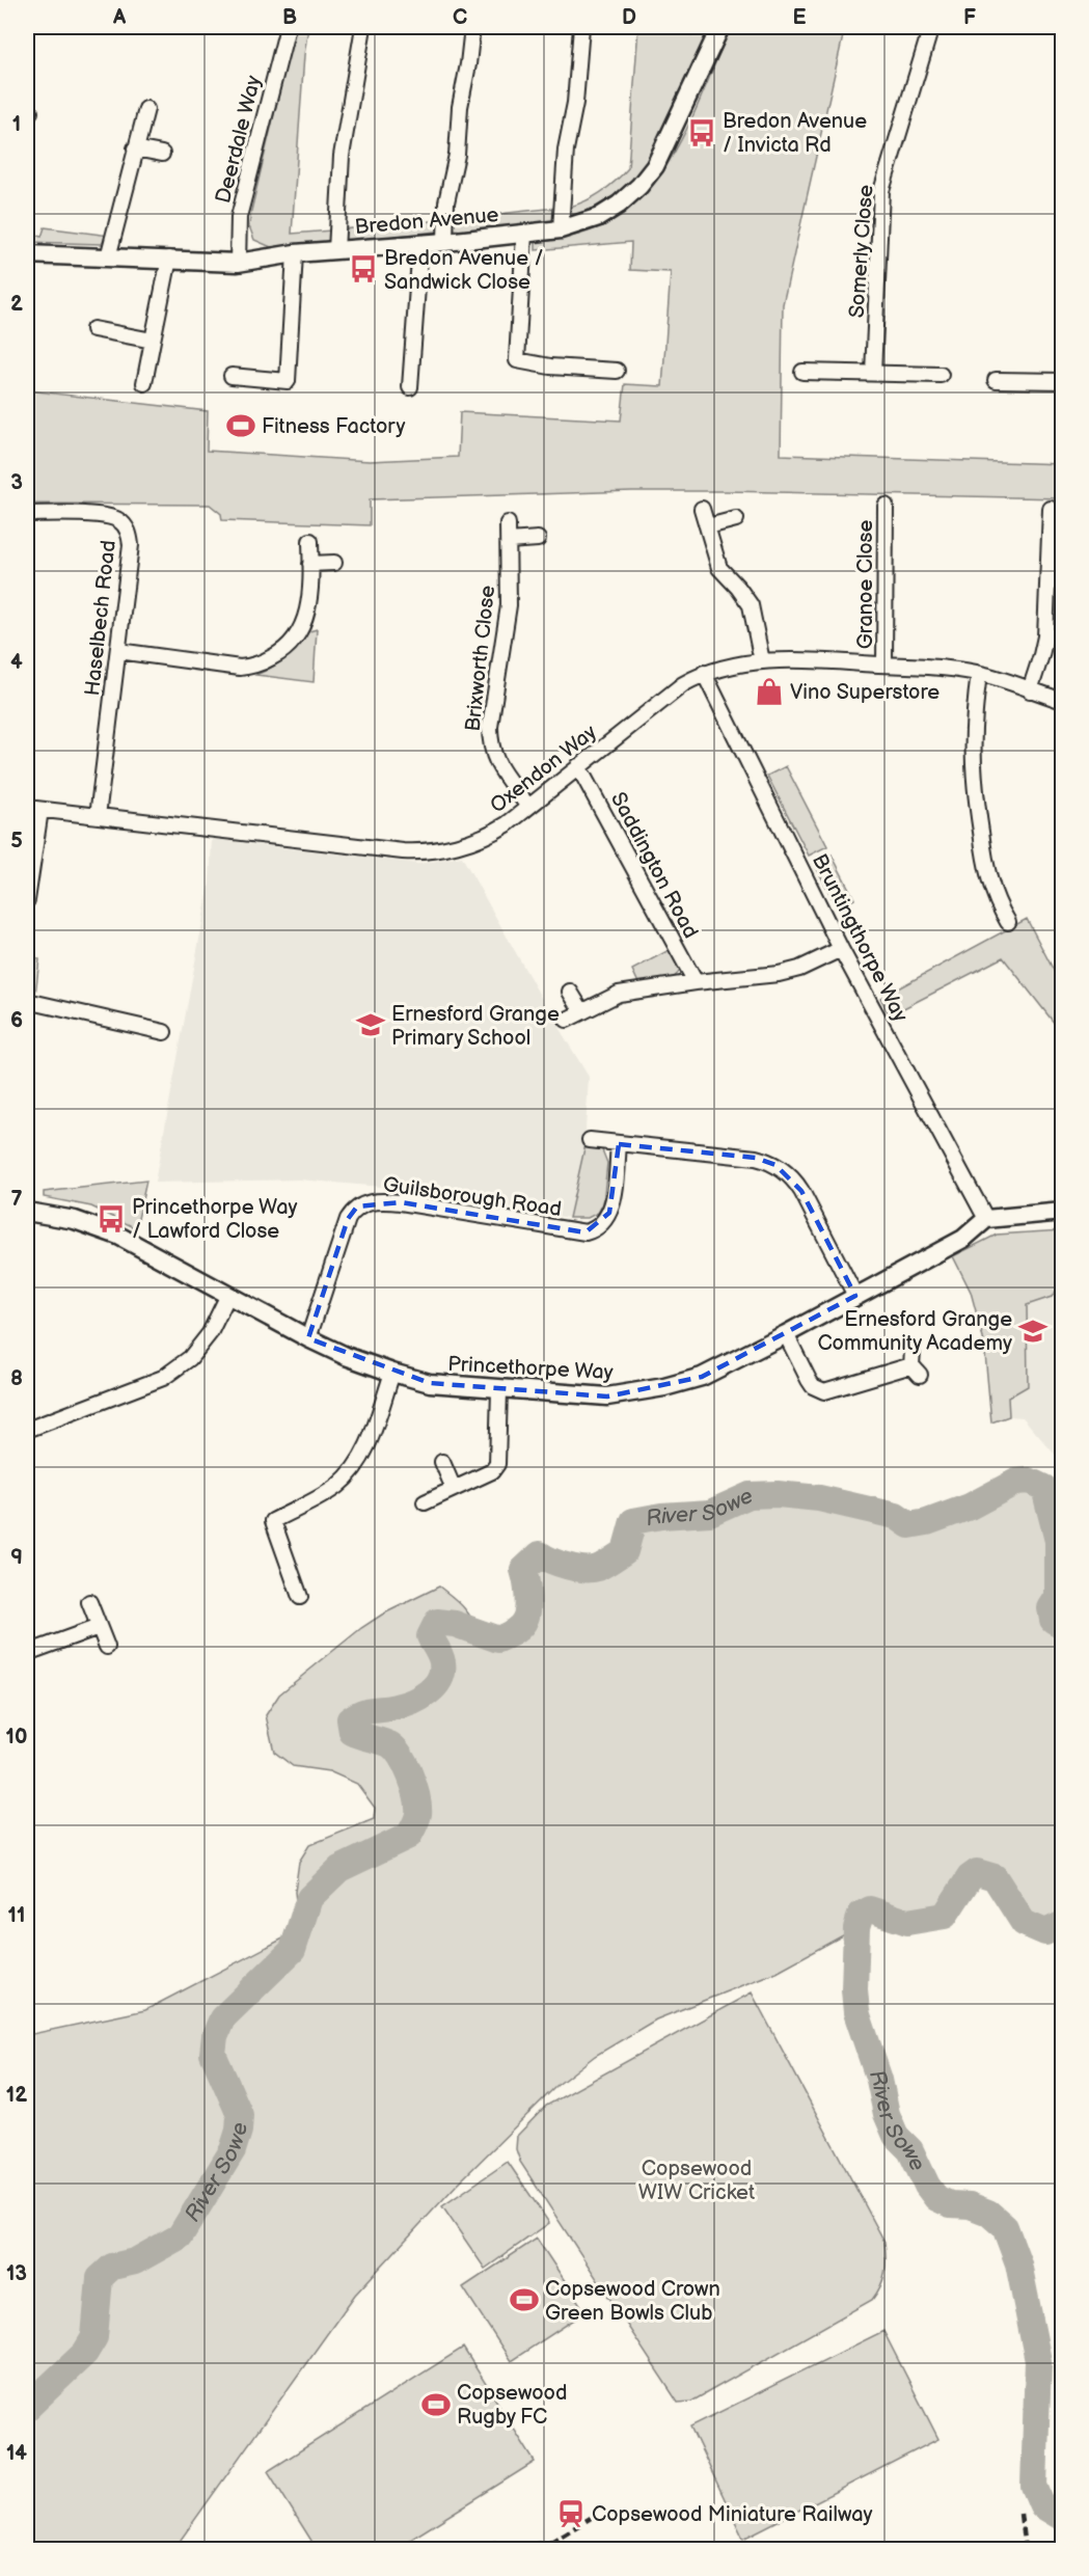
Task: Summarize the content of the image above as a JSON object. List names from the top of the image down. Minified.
{"streets":{"street":["Deerdale Way","Bredon Avenue","Somerly Close","Granoe Close","Haselbech Road","Brixworth Close","Oxendon Way","Saddington Road","Bruntingthorpe Way","Guilsborough Road","Princethorpe Way"]},"crossings":[["Deerdale Way","Bredon Avenue"],["Granoe Close","Oxendon Way"],["Haselbech Road","Oxendon Way"],["Brixworth Close","Oxendon Way"],["Oxendon Way","Saddington Road"],["Oxendon Way","Bruntingthorpe Way"],["Bruntingthorpe Way","Princethorpe Way"],["Guilsborough Road","Princethorpe Way"]],"water":["River Sowe"],"parks":["Copsewood WIW Cricket"],"places":{"bus stop":["Bredon Avenue / Invicta Rd","Bredon Avenue / Sandwick Close","Princethorpe Way / Lawford Close"],"sports":["Fitness Factory","Copsewood Crown Green Bowls Club","Copsewood Rugby FC"],"shop":["Vino Superstore"],"school or university":["Ernesford Grange Primary School","Ernesford Grange Community Academy"],"station":["Copsewood Miniature Railway"]},"grid":{"columns":["A","B","C","D","E","F"],"rows":["1","2","3","4","5","6","7","8","9","10","11","12","13","14"]}}
